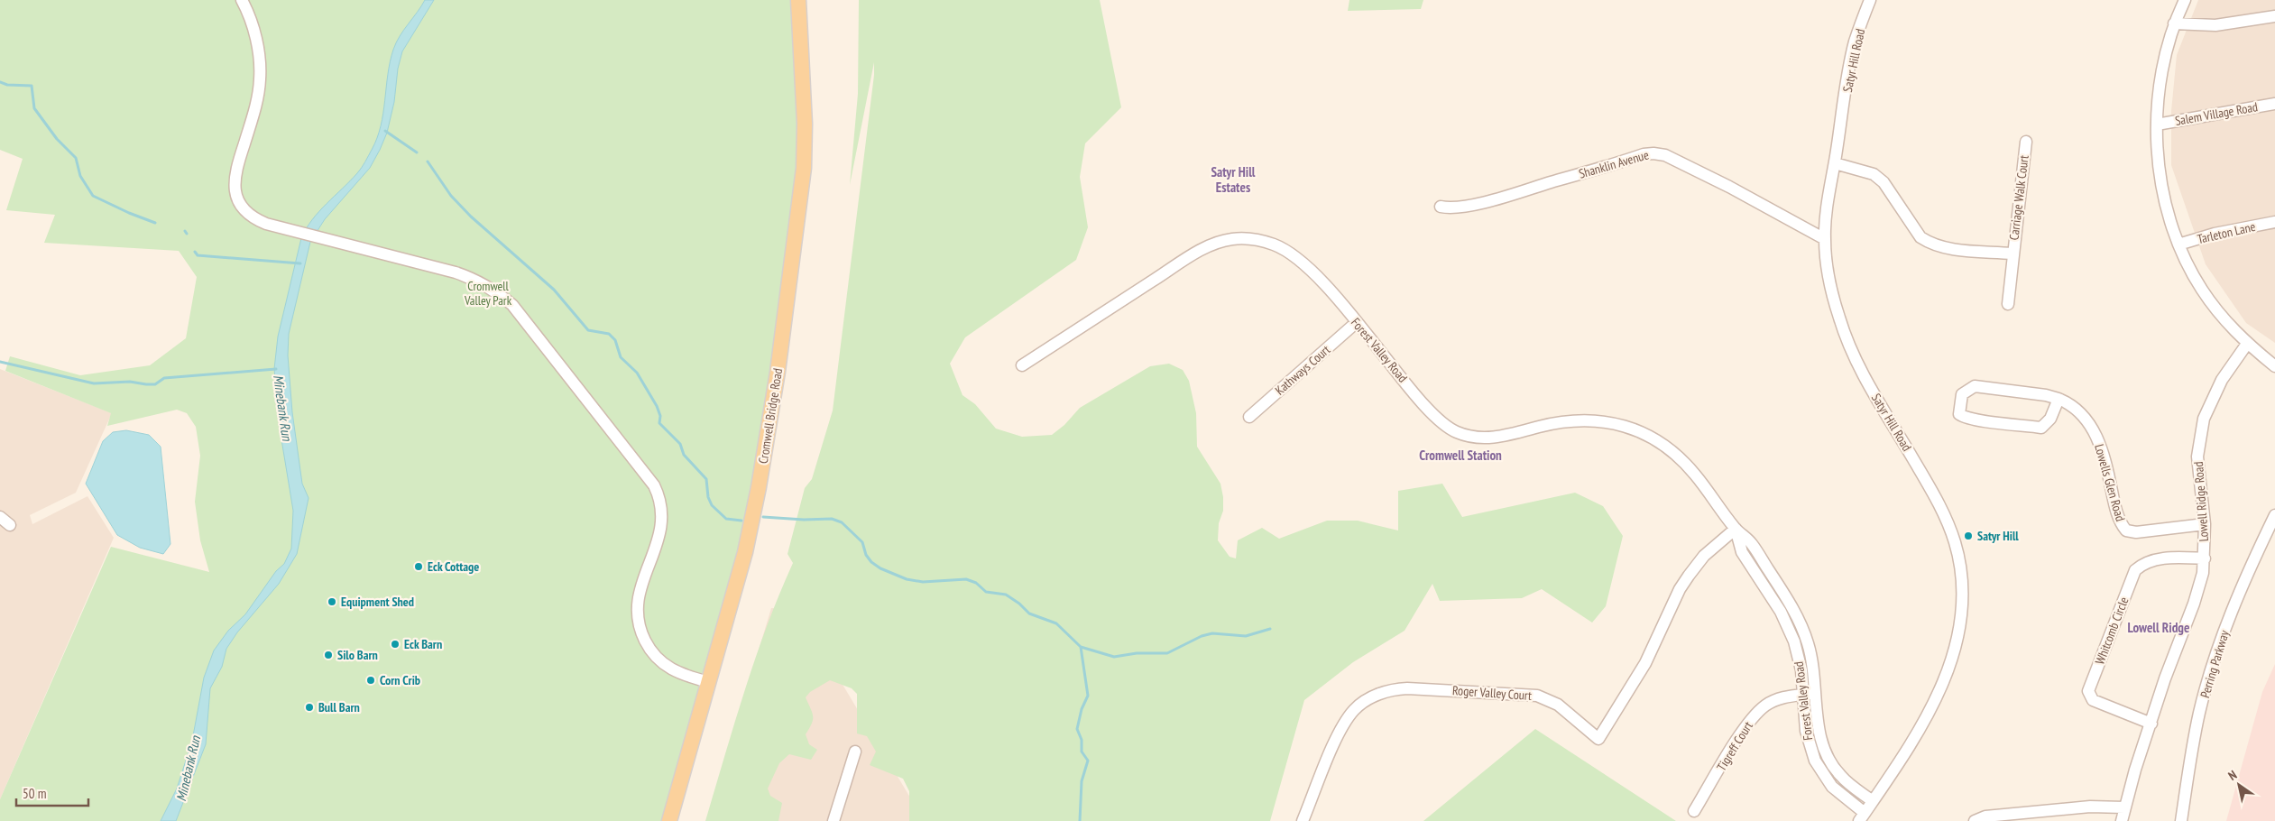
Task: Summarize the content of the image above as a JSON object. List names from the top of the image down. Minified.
{"streets":{"main road":["Cromwell Bridge Road"],"street":["Satyr Hill Road","Salem Village Road","Shanklin Avenue","Carriage Walk Court","Tarleton Lane","Forest Valley Road","Kathways Court","Lowells Glen Road","Lowell Ridge Road","Whitcomb Circle","Perring Parkway","Roger Valley Court","Tigreff Court"]},"crossings":[["Satyr Hill Road","Shanklin Avenue"],["Satyr Hill Road","Carriage Walk Court"],["Satyr Hill Road","Forest Valley Road"],["Forest Valley Road","Kathways Court"],["Forest Valley Road","Roger Valley Court"],["Forest Valley Road","Tigreff Court"],["Lowells Glen Road","Lowell Ridge Road"],["Lowell Ridge Road","Whitcomb Circle"]],"districts":["Satyr Hill Estates","Cromwell Station","Lowell Ridge"],"water":["Minebank Run"],"parks":["Cromwell Valley Park"],"places":["Satyr Hill","Eck Cottage","Equipment Shed","Eck Barn","Silo Barn","Corn Crib","Bull Barn"],"scale_bar":"50 m","north":"top left"}
